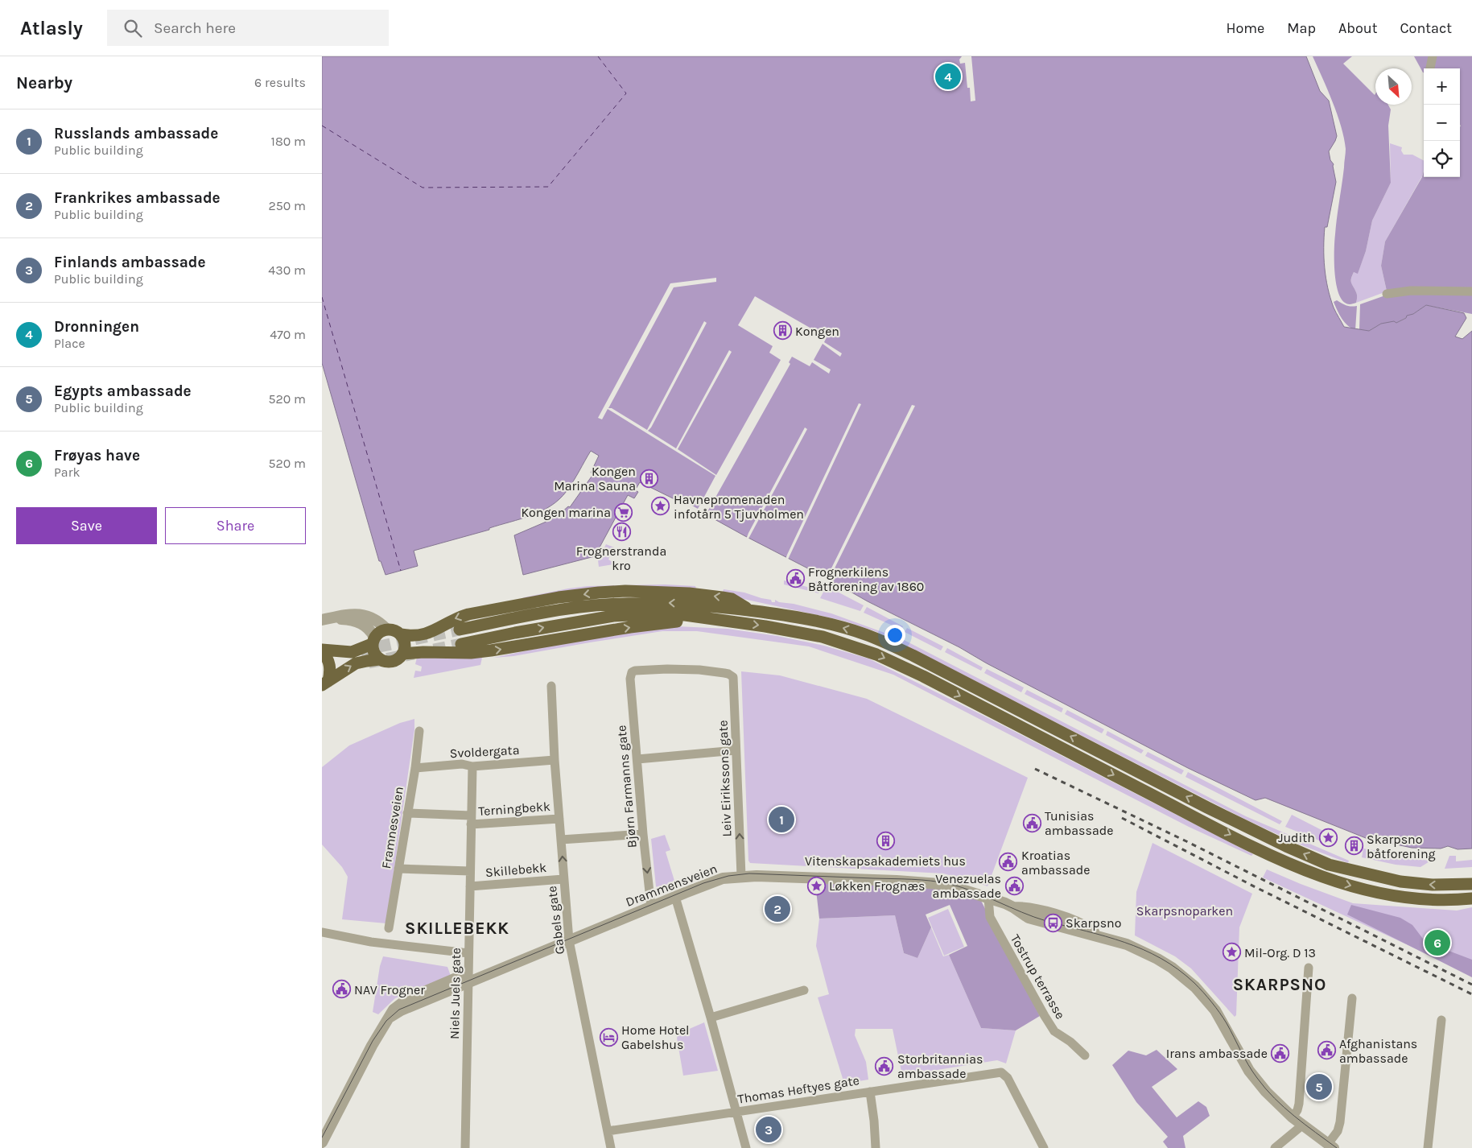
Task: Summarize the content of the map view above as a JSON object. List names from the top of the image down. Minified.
{"streets":{"street":["Svoldergata","Leiv Eirikssons gate","Bjørn Farmanns gate","Terningbekk","Framnesveien","Skillebekk","Drammensveien","Gabels gate","Tostrup terrasse","Niels Juels gate","Thomas Heftyes gate"]},"crossings":[["Svoldergata","Framnesveien"],["Svoldergata","Gabels gate"],["Svoldergata","Niels Juels gate"],["Leiv Eirikssons gate","Bjørn Farmanns gate"],["Leiv Eirikssons gate","Drammensveien"],["Bjørn Farmanns gate","Drammensveien"],["Terningbekk","Framnesveien"],["Terningbekk","Gabels gate"],["Terningbekk","Niels Juels gate"],["Framnesveien","Skillebekk"],["Skillebekk","Gabels gate"],["Skillebekk","Niels Juels gate"],["Drammensveien","Gabels gate"],["Drammensveien","Tostrup terrasse"],["Drammensveien","Niels Juels gate"],["Gabels gate","Thomas Heftyes gate"]],"one_way":["Leiv Eirikssons gate"],"districts":["SKILLEBEKK","SKARPSNO"],"parks":["Skarpsnoparken"],"places":{"building":["Kongen","Kongen Marina Sauna","Vitenskapsakademiets hus","Skarpsno båtforening"],"place":["Havnepromenaden infotårn 5 Tjuvholmen","Judith","Løkken Frognæs","Mil-Org. D 13"],"supermarket":["Kongen marina"],"restaurant":["Frognerstranda kro"],"public building":["Frognerkilens Båtforening av 1860","Tunisias ambassade","Kroatias ambassade","Venezuelas ambassade","NAV Frogner","Afghanistans ambassade","Irans ambassade","Storbritannias ambassade"],"bus stop":["Skarpsno"],"hotel":["Home Hotel Gabelshus"]},"north":"bottom right","page":{"header":"Atlasly","search":"Search here","nav":["Home","Map","About","Contact"],"heading":["Nearby","6 results"],"pins":["4","1","2","6","5","3"],"map_buttons":["+","−"],"list":[{"mark":"1","name":"Russlands ambassade","note":"Public building","value":"180 m"},{"mark":"2","name":"Frankrikes ambassade","note":"Public building","value":"250 m"},{"mark":"3","name":"Finlands ambassade","note":"Public building","value":"430 m"},{"mark":"4","name":"Dronningen","note":"Place","value":"470 m"},{"mark":"5","name":"Egypts ambassade","note":"Public building","value":"520 m"},{"mark":"6","name":"Frøyas have","note":"Park","value":"520 m"}],"buttons":["Save","Share"]}}
